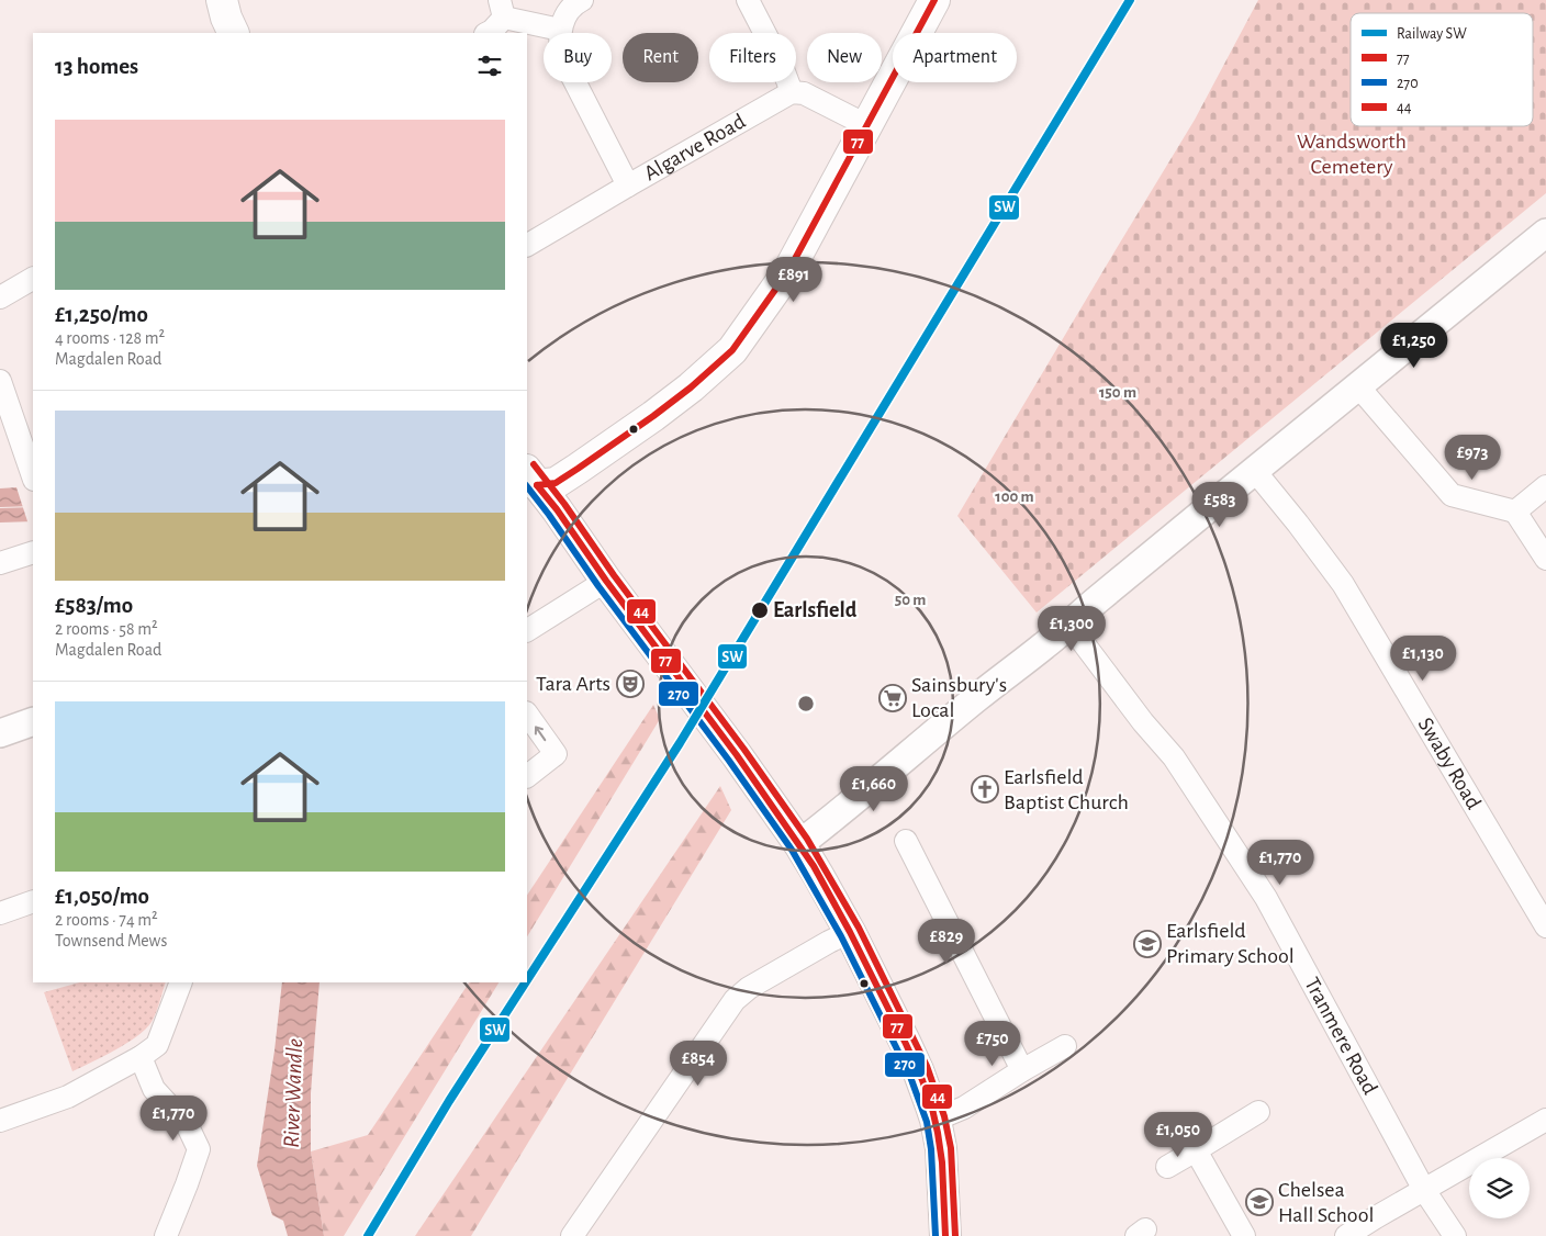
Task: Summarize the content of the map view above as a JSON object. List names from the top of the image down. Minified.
{"streets":{"street":["Algarve Road","Swaby Road","Tranmere Road"]},"water":["River Wandle"],"parks":["Wandsworth Cemetery"],"places":{"other":["Earlsfield"],"theatre":["Tara Arts"],"supermarket":["Sainsbury's Local"],"church":["Earlsfield Baptist Church"],"school or university":["Earlsfield Primary School","Chelsea Hall School"]},"lines":["rail line SW","transit line 77","transit line 44","transit line 270"],"legend":["Railway SW","77","270","44"],"page":{"chip":["Buy","Rent","Filters","New","Apartment"],"heading":"13 homes","list":[{"name":"£1,250/mo","note":"4 rooms · 128 m² · Magdalen Road"},{"name":"£583/mo","note":"2 rooms · 58 m² · Magdalen Road"},{"name":"£1,050/mo","note":"2 rooms · 74 m² · Townsend Mews"}],"price":["£891","£1,250","£973","£583","£1,300","£1,130","£1,660","£1,770","£829","£750","£854","£1,770","£1,050"]},"rings":["150 m","100 m","50 m"]}
